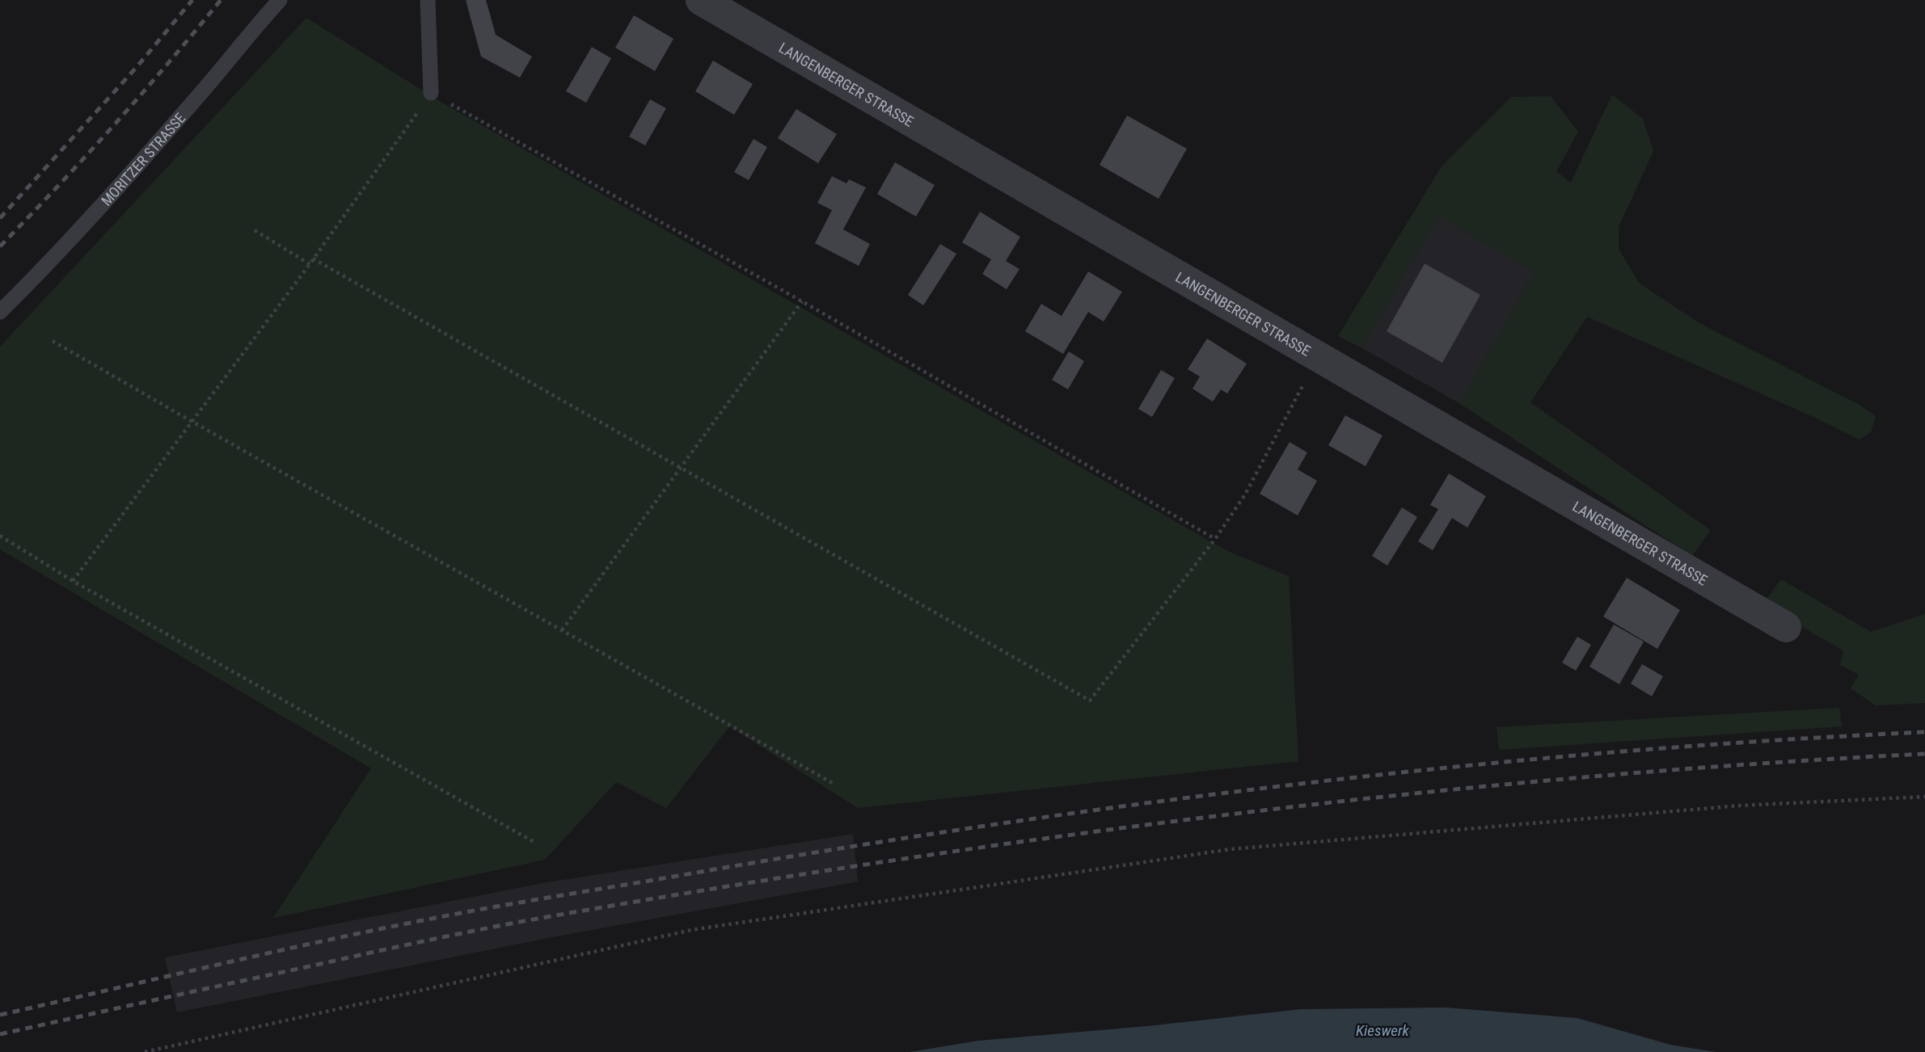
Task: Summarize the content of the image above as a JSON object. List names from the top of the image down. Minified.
{"streets":{"street":["LANGENBERGER STRASSE"],"lane":["MORITZER STRASSE"]},"water":["Kieswerk"]}
